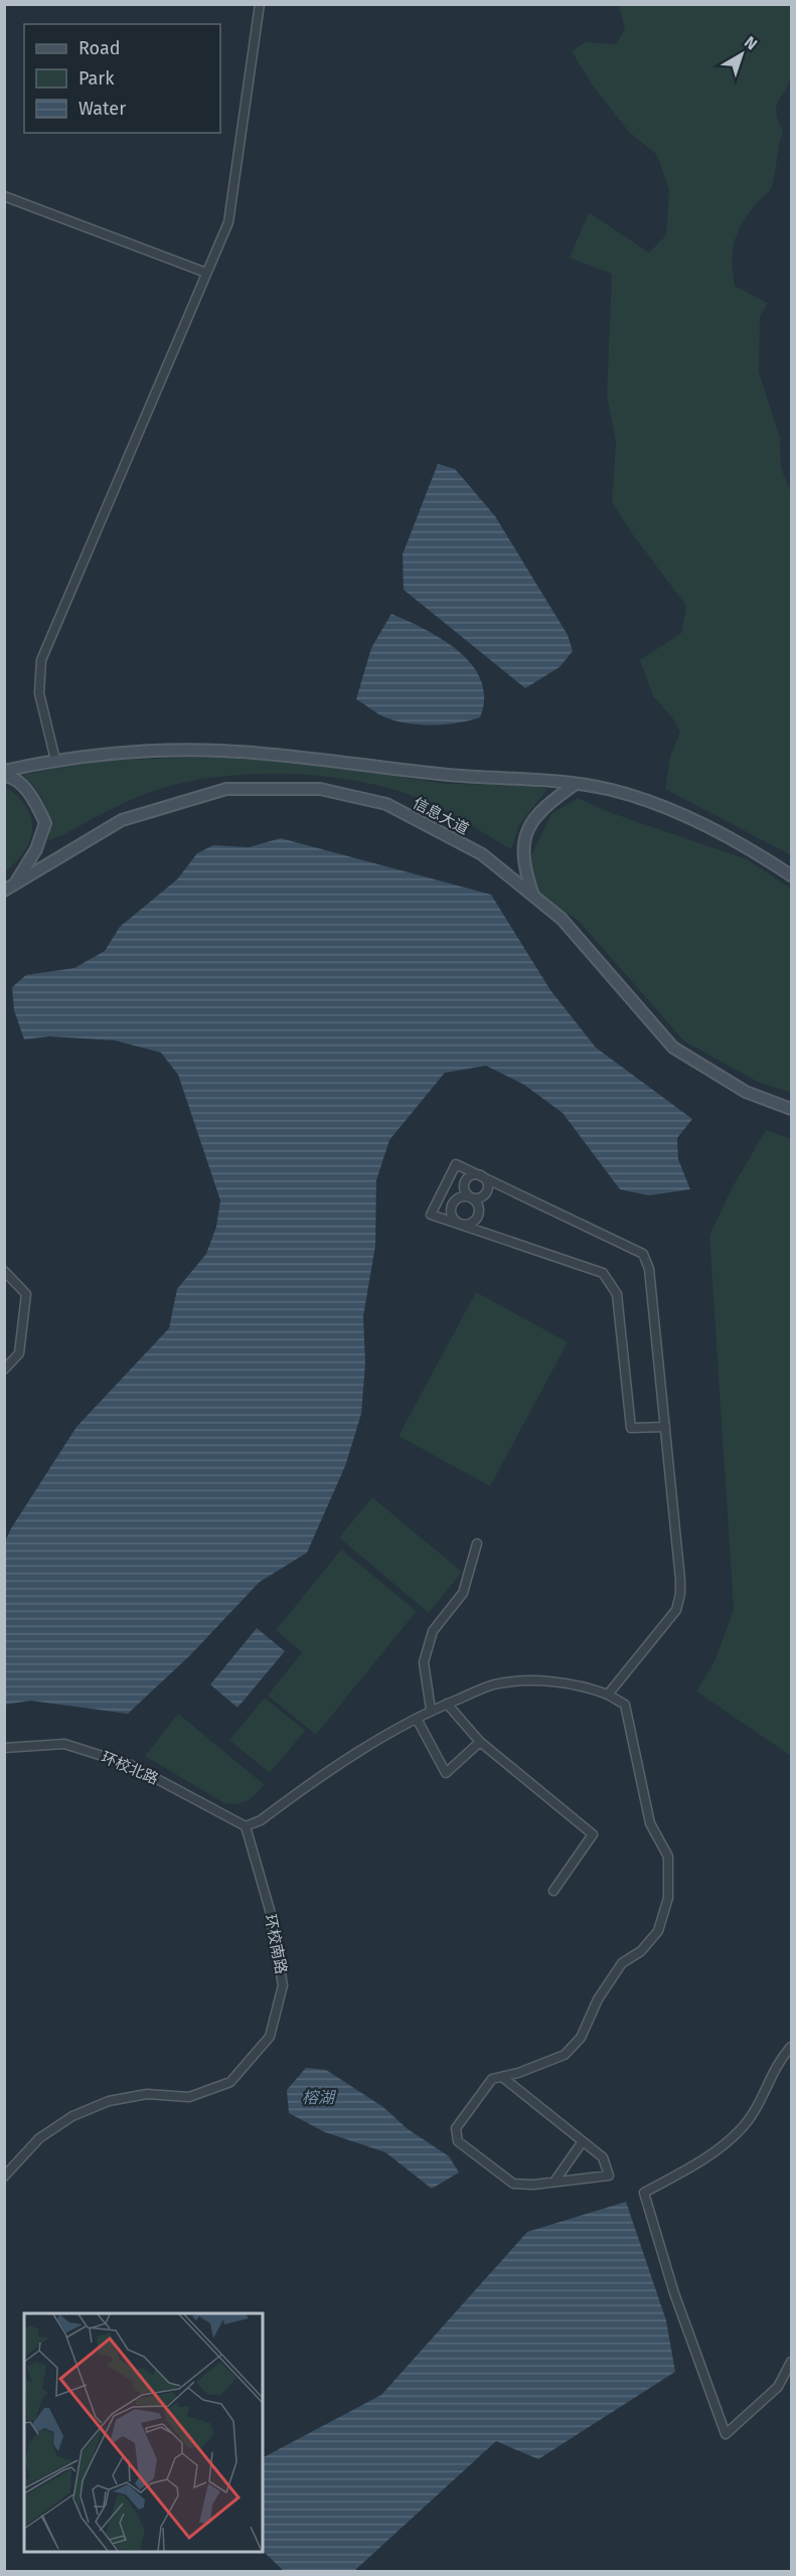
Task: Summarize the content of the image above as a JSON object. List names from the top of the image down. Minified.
{"streets":{"main road":["信息大道"],"street":["环校北路","环校南路"]},"crossings":[["环校北路","环校南路"]],"water":["榕湖"],"legend":["Road","Park","Water"],"north":"top right"}
